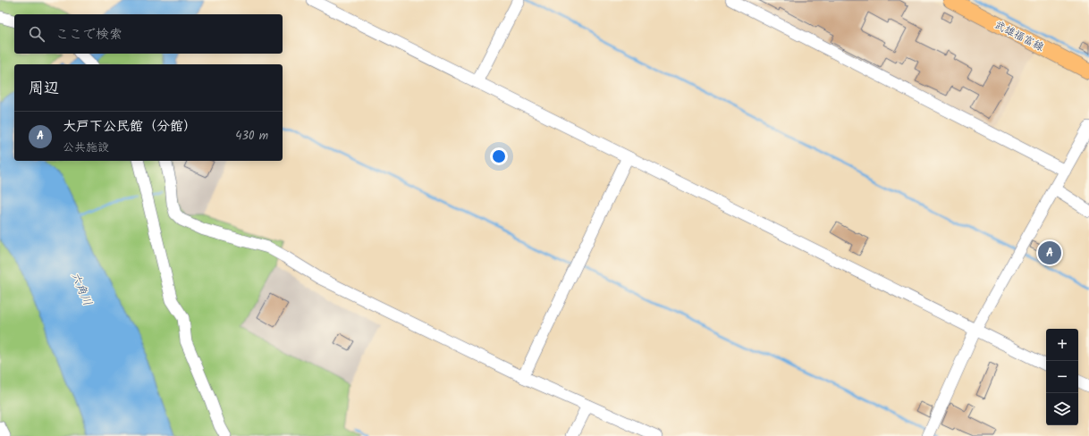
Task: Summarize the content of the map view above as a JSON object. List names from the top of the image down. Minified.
{"streets":{"main road":["武雄福富線"]},"water":["六角川"],"page":{"search":"ここで検索","heading":"周辺","list":[{"mark":"A","name":"大戸下公民館（分館）","note":"公共施設","value":"430 m"}],"pins":"A","map_buttons":["+","−"]}}
